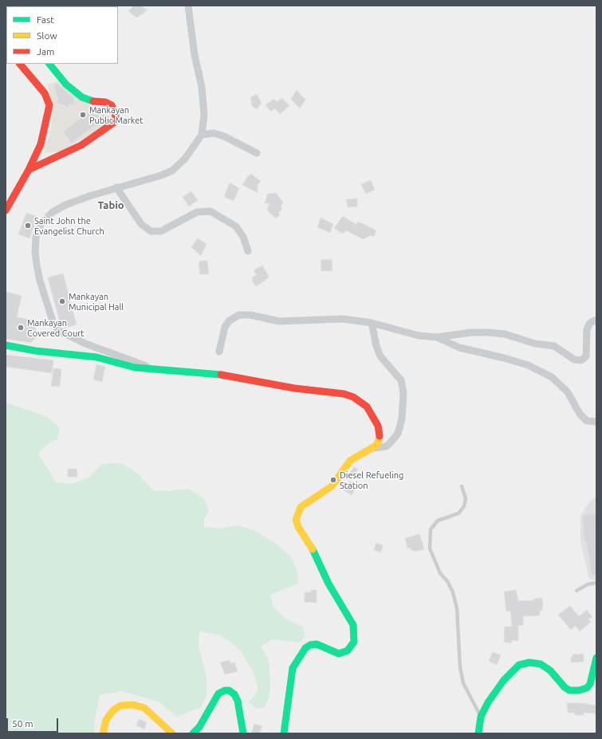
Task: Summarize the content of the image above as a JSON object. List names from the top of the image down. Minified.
{"districts":["Tabio"],"places":["Mankayan Public Market","Saint John the Evangelist Church","Mankayan Municipal Hall","Mankayan Covered Court","Diesel Refueling Station"],"legend":["Fast","Slow","Jam"],"scale_bar":"50 m"}
